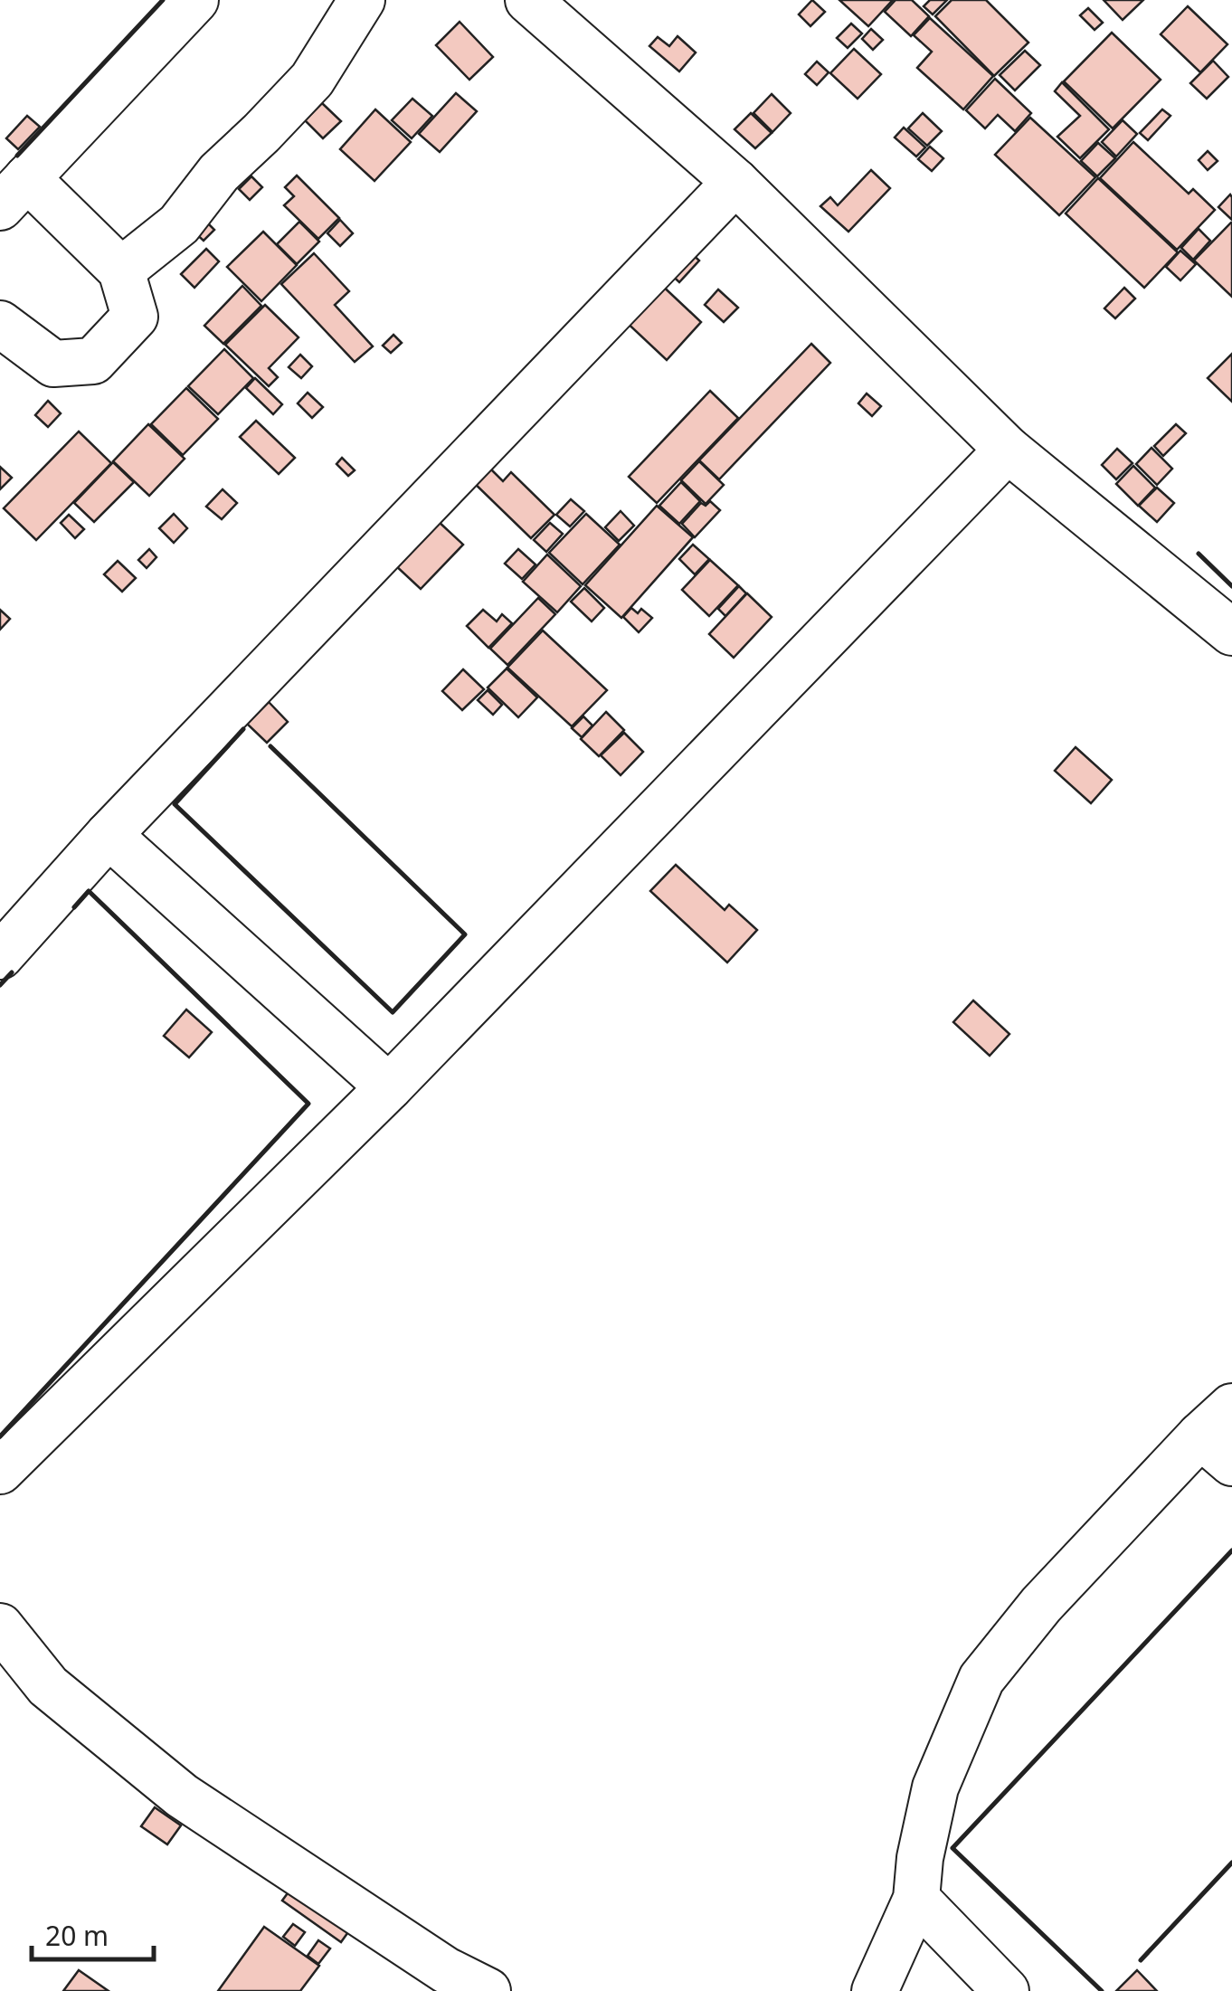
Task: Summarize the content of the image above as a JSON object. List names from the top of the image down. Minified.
{"scale_bar":"20 m"}
